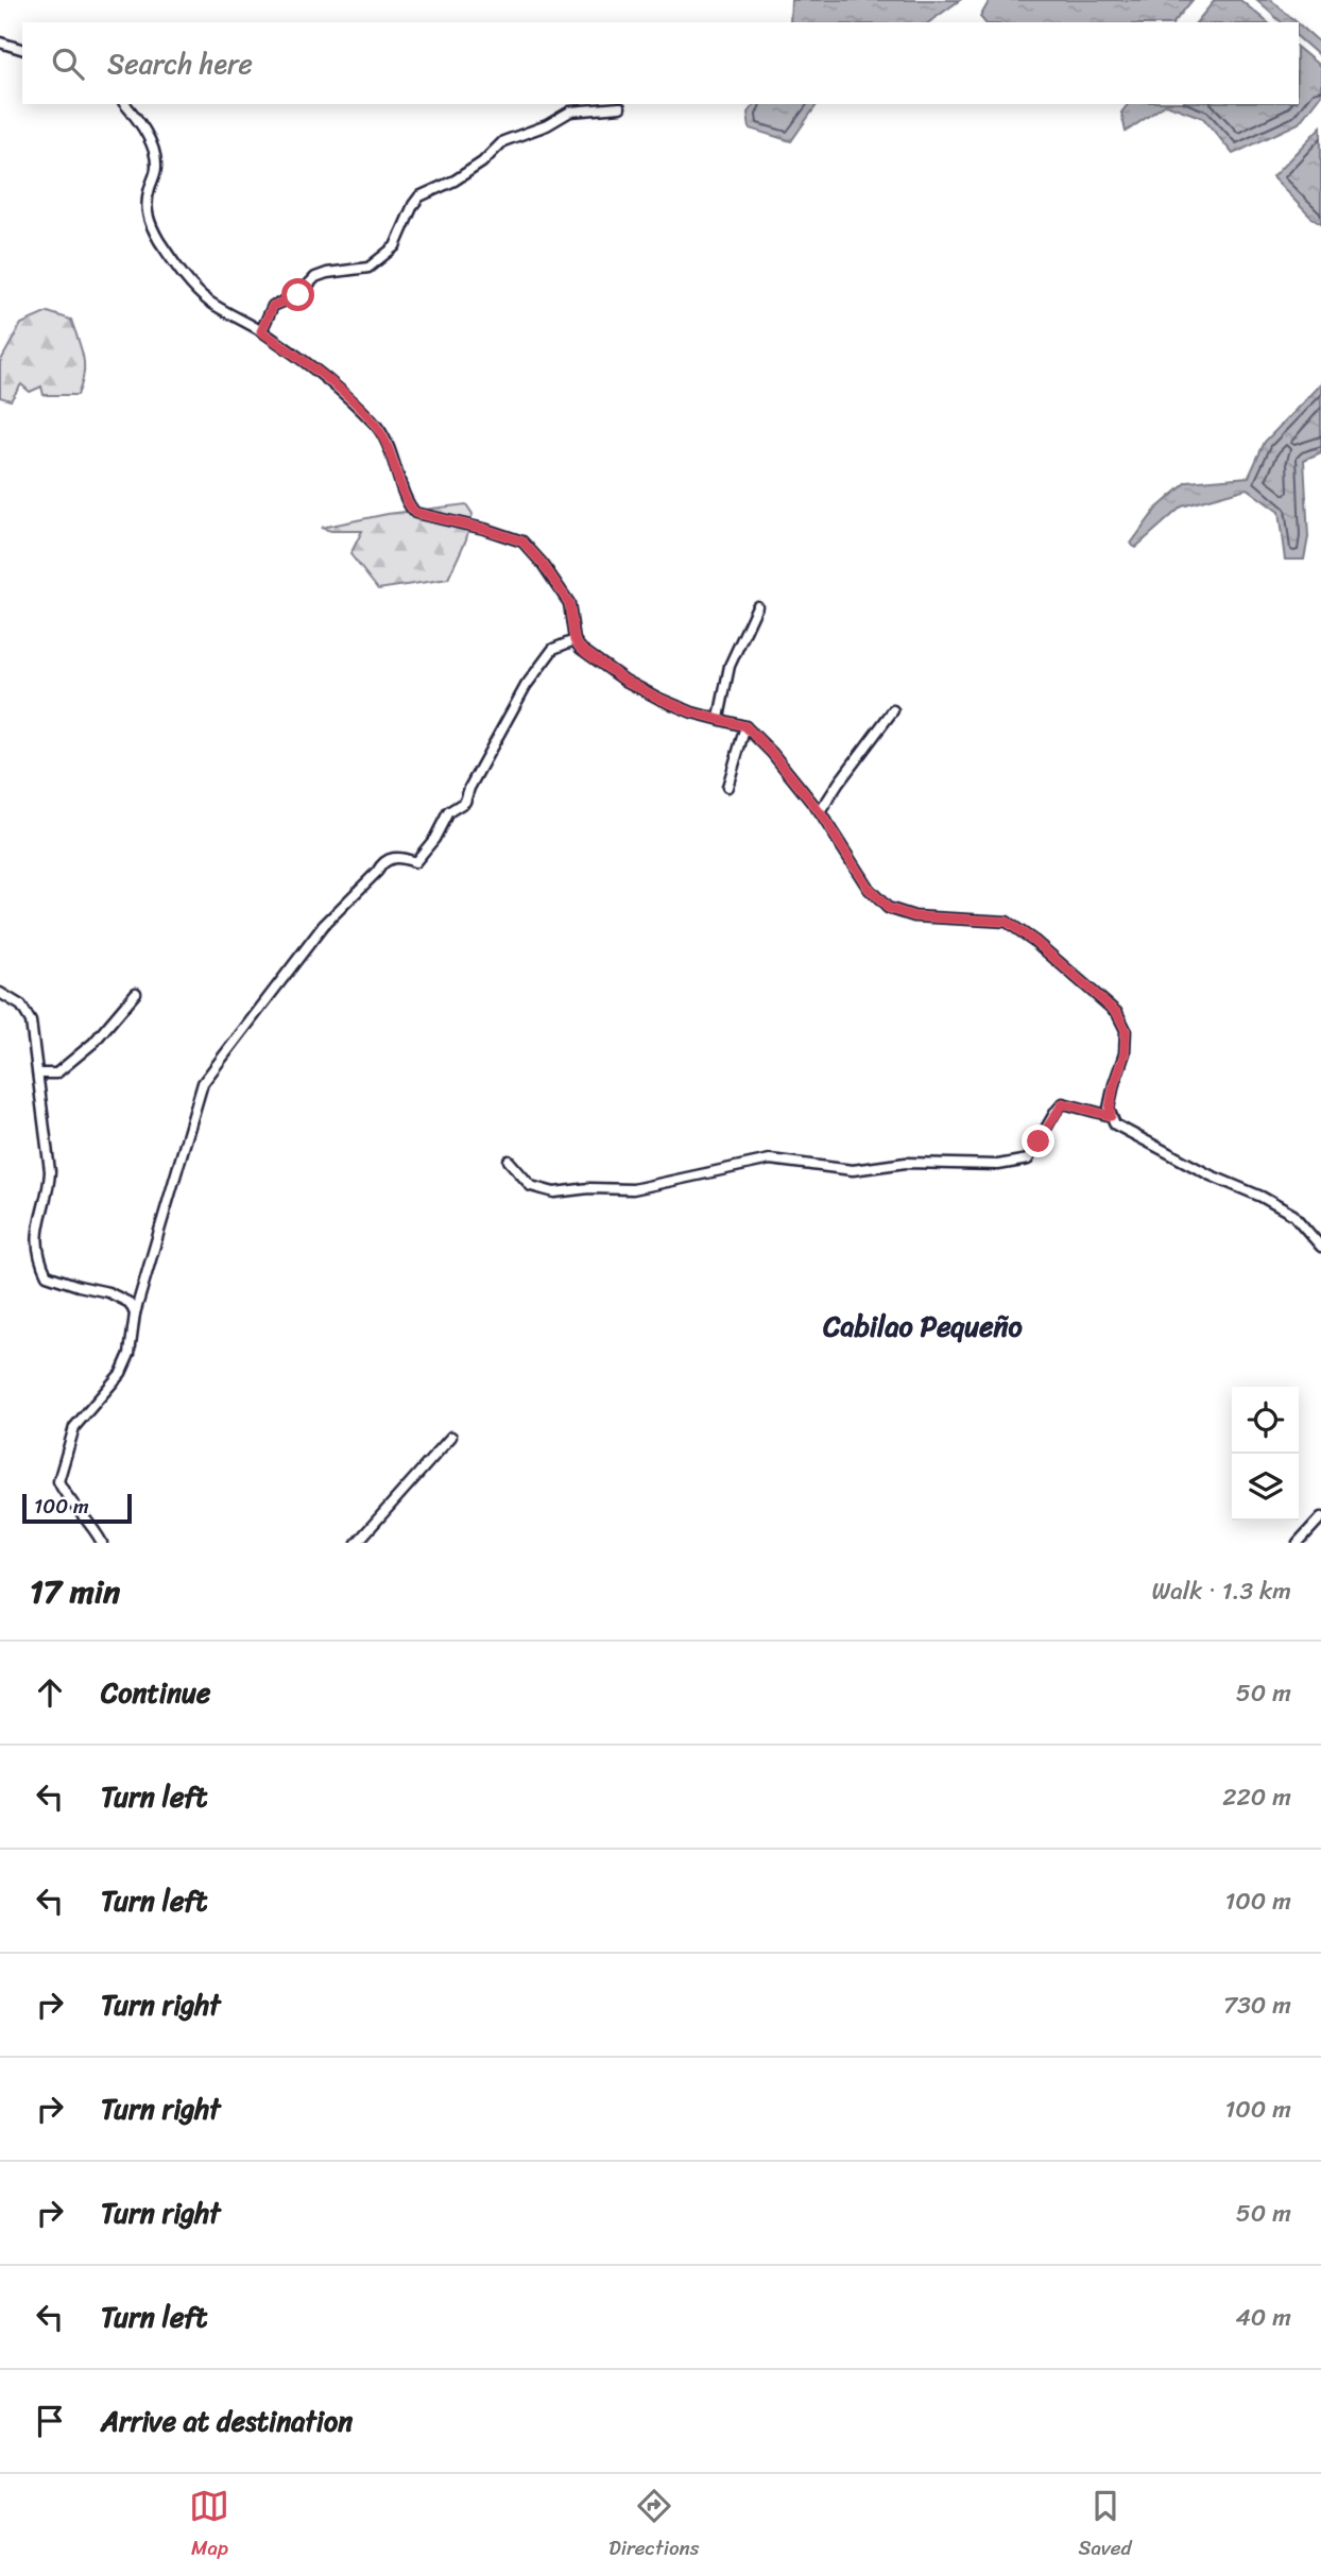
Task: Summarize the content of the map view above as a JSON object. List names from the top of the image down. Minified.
{"districts":["Cabilao Pequeño"],"scale_bar":"100 m","page":{"search":"Search here","scale":"100 m","heading":["17 min","Walk · 1.3 km"],"list":[["Continue","50 m"],["Turn left","220 m"],["Turn left","100 m"],["Turn right","730 m"],["Turn right","100 m"],["Turn right","50 m"],["Turn left","40 m"],"Arrive at destination"],"nav":["Map","Directions","Saved"]}}
